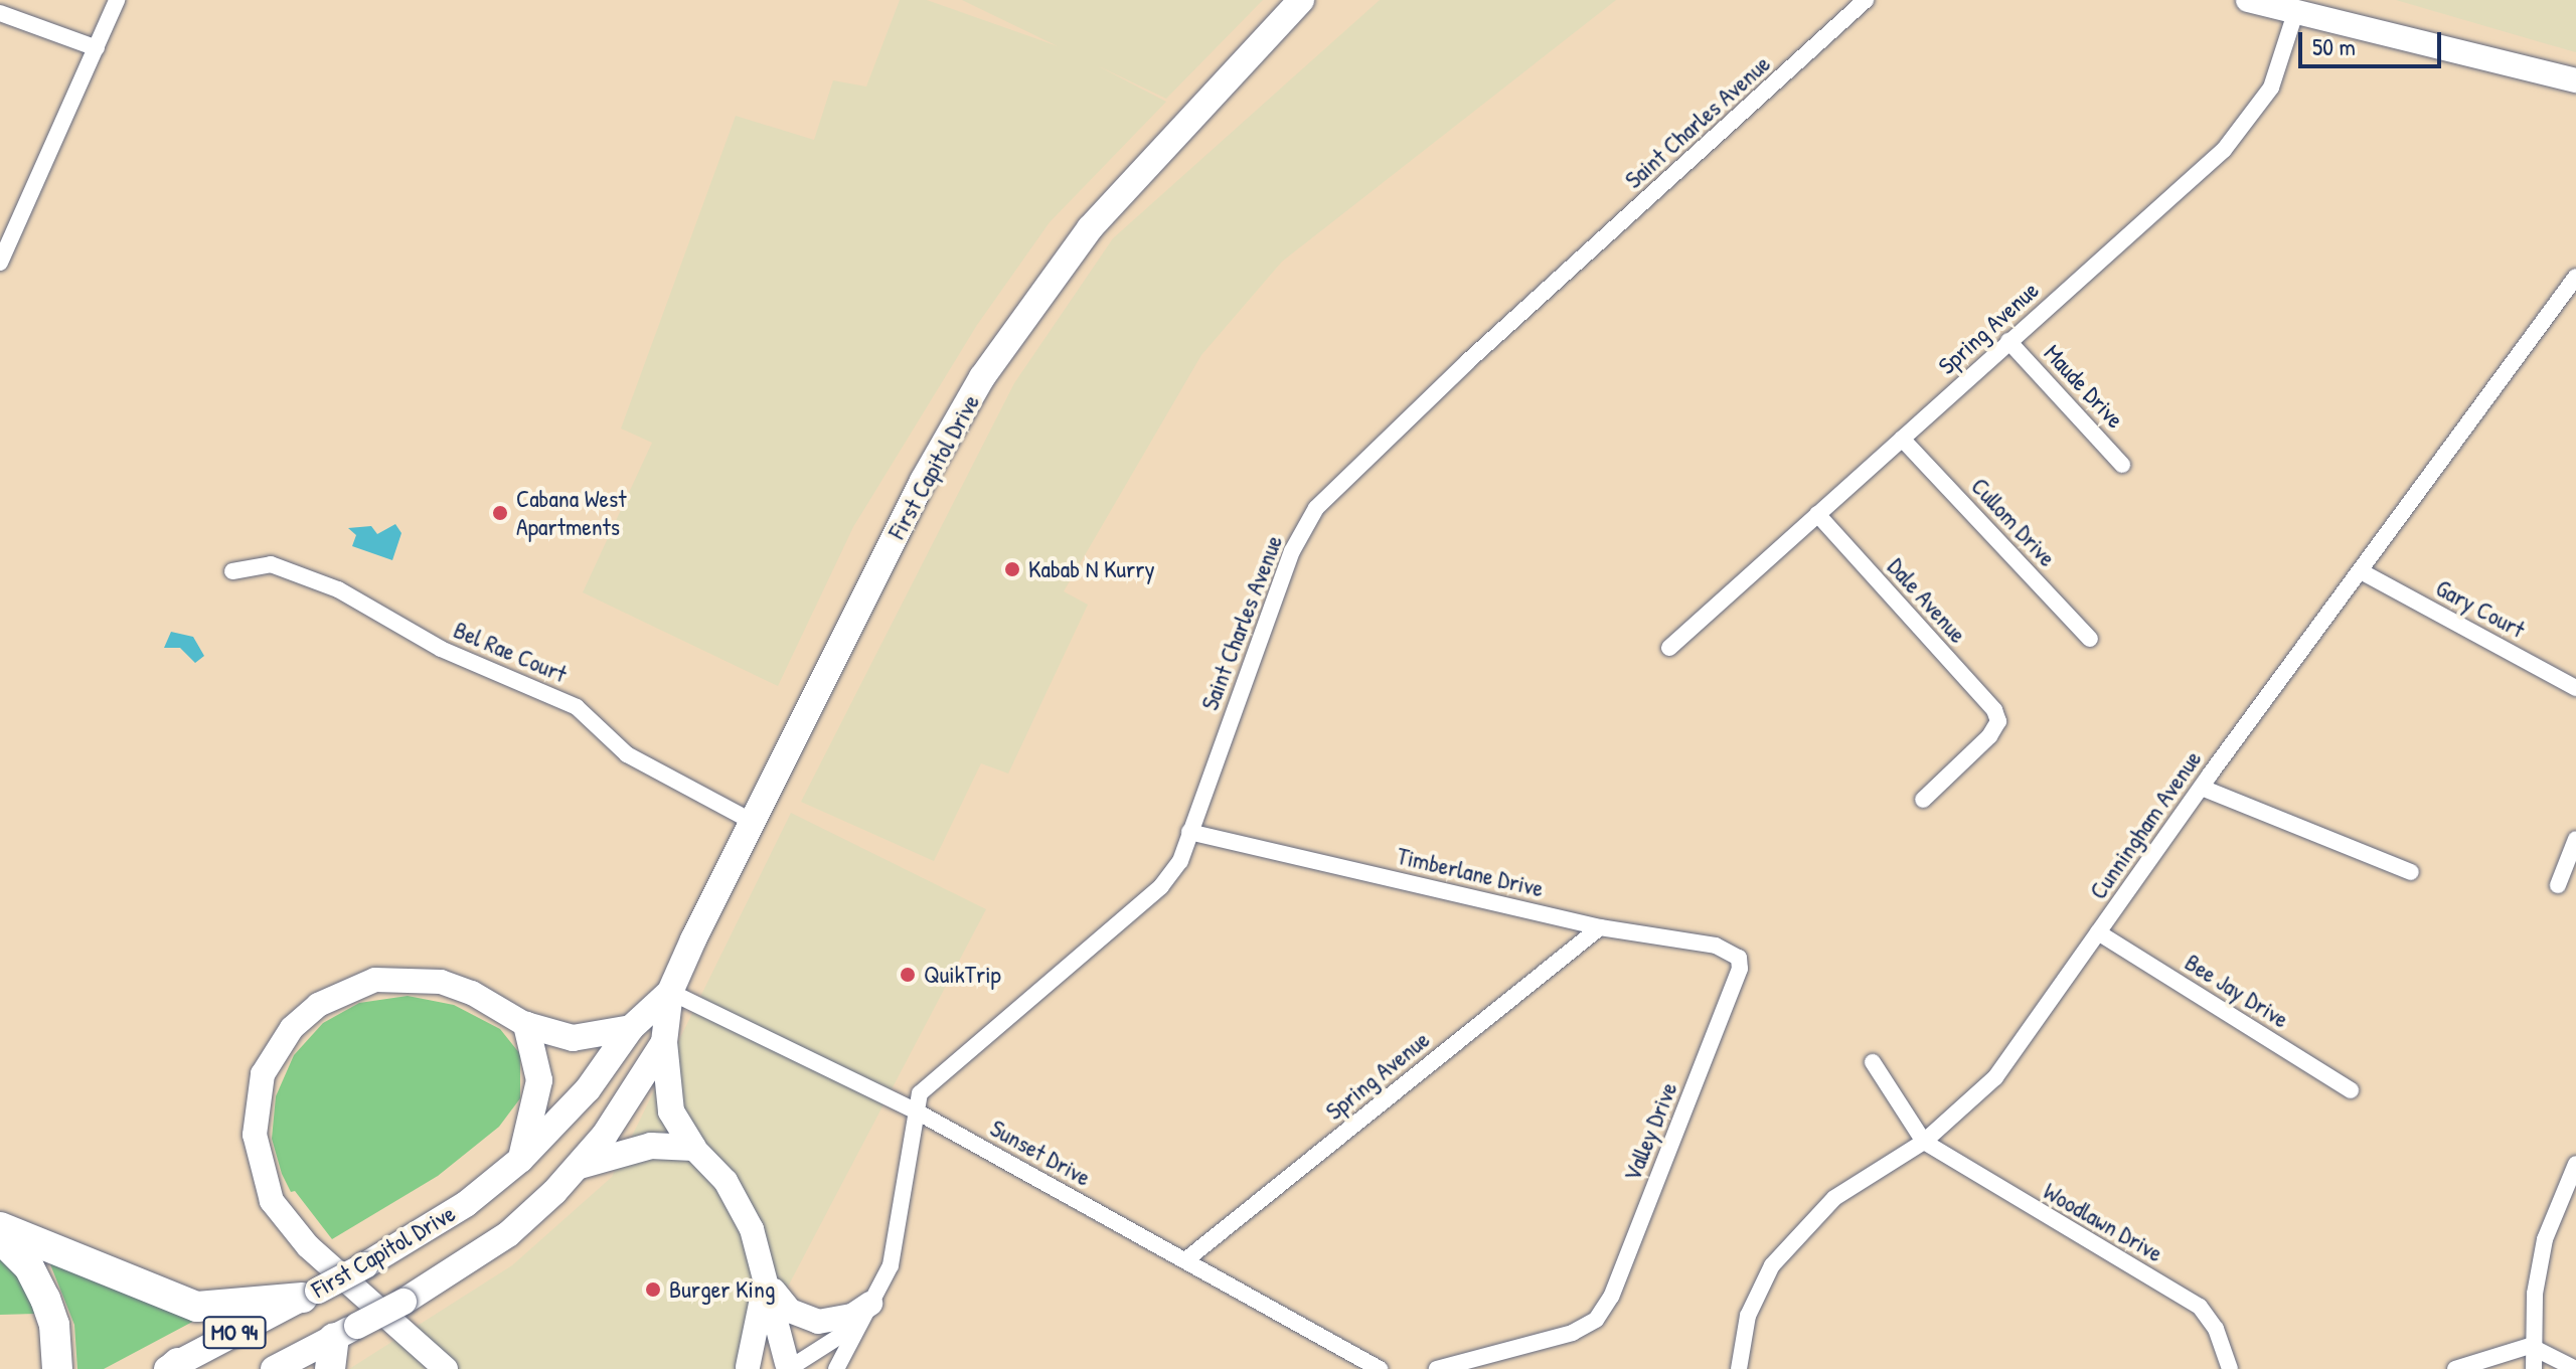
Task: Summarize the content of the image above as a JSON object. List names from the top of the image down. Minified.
{"streets":{"main road":["First Capitol Drive","MO 94"],"street":["Saint Charles Avenue","Spring Avenue","Maude Drive","Cullom Drive","Dale Avenue","Gary Court","Bel Rae Court","Cunningham Avenue","Timberlane Drive","Bee Jay Drive","Valley Drive","Sunset Drive","Woodlawn Drive"]},"crossings":[["Saint Charles Avenue","Timberlane Drive"],["Saint Charles Avenue","Sunset Drive"],["Spring Avenue","Maude Drive"],["Spring Avenue","Cullom Drive"],["Spring Avenue","Dale Avenue"],["Spring Avenue","Timberlane Drive"],["Spring Avenue","Sunset Drive"],["First Capitol Drive","Bel Rae Court"],["First Capitol Drive","Sunset Drive"],["Gary Court","Cunningham Avenue"],["Cunningham Avenue","Bee Jay Drive"],["Cunningham Avenue","Woodlawn Drive"],["Timberlane Drive","Valley Drive"]],"places":["Cabana West Apartments","Kabab N Kurry","QuikTrip","Burger King"],"scale_bar":"50 m"}
